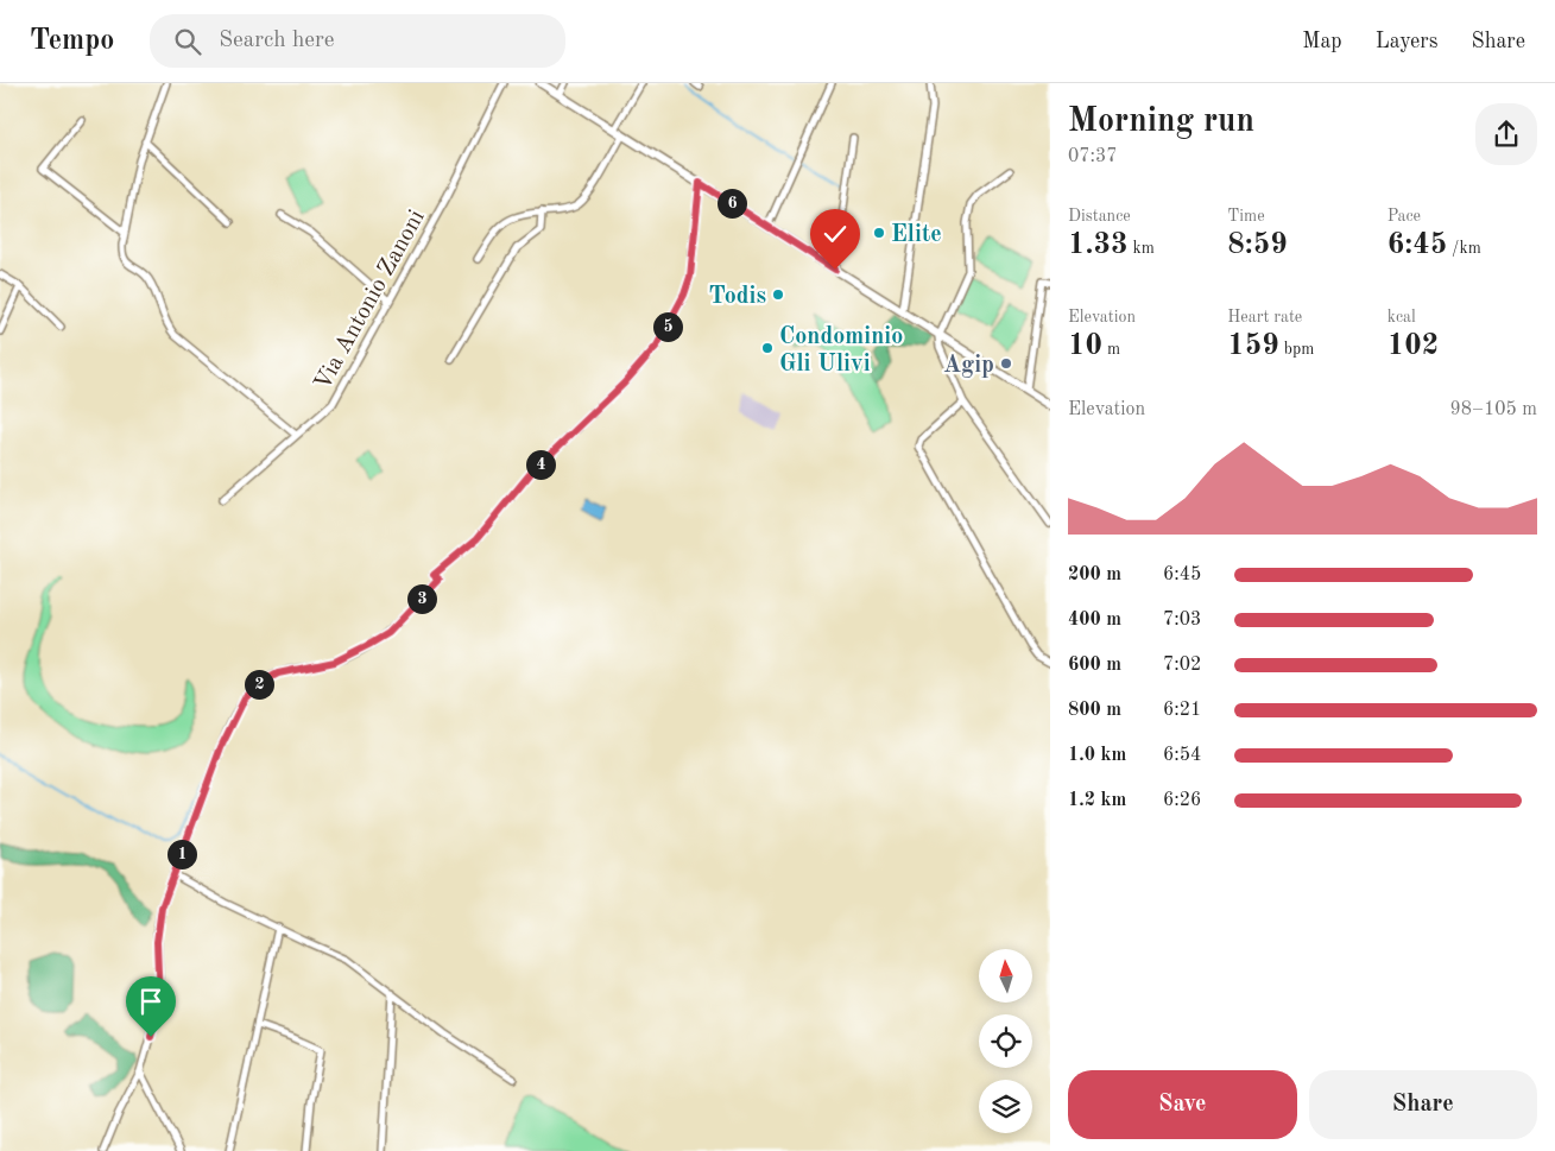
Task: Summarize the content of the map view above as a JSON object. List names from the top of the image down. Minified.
{"streets":{"street":["Via Antonio Zanoni"]},"places":["Elite","Todis","Condominio Gli Ulivi","Agip"],"north":"top","page":{"header":"Tempo","search":"Search here","nav":["Map","Layers","Share"],"heading":["Morning run","07:37"],"stats":[["Distance","1.33 km"],["Time","8:59"],["Pace","6:45 /km"],["Elevation","10 m"],["Heart rate","159 bpm"],["kcal","102"]],"pins":["6","5","4","3","2","1"],"chart":["Elevation","98–105 m"],"list":[{"name":"200 m","note":"6:45"},{"name":"400 m","note":"7:03"},{"name":"600 m","note":"7:02"},{"name":"800 m","note":"6:21"},{"name":"1.0 km","note":"6:54"},{"name":"1.2 km","note":"6:26"}],"buttons":["Save","Share"]}}
